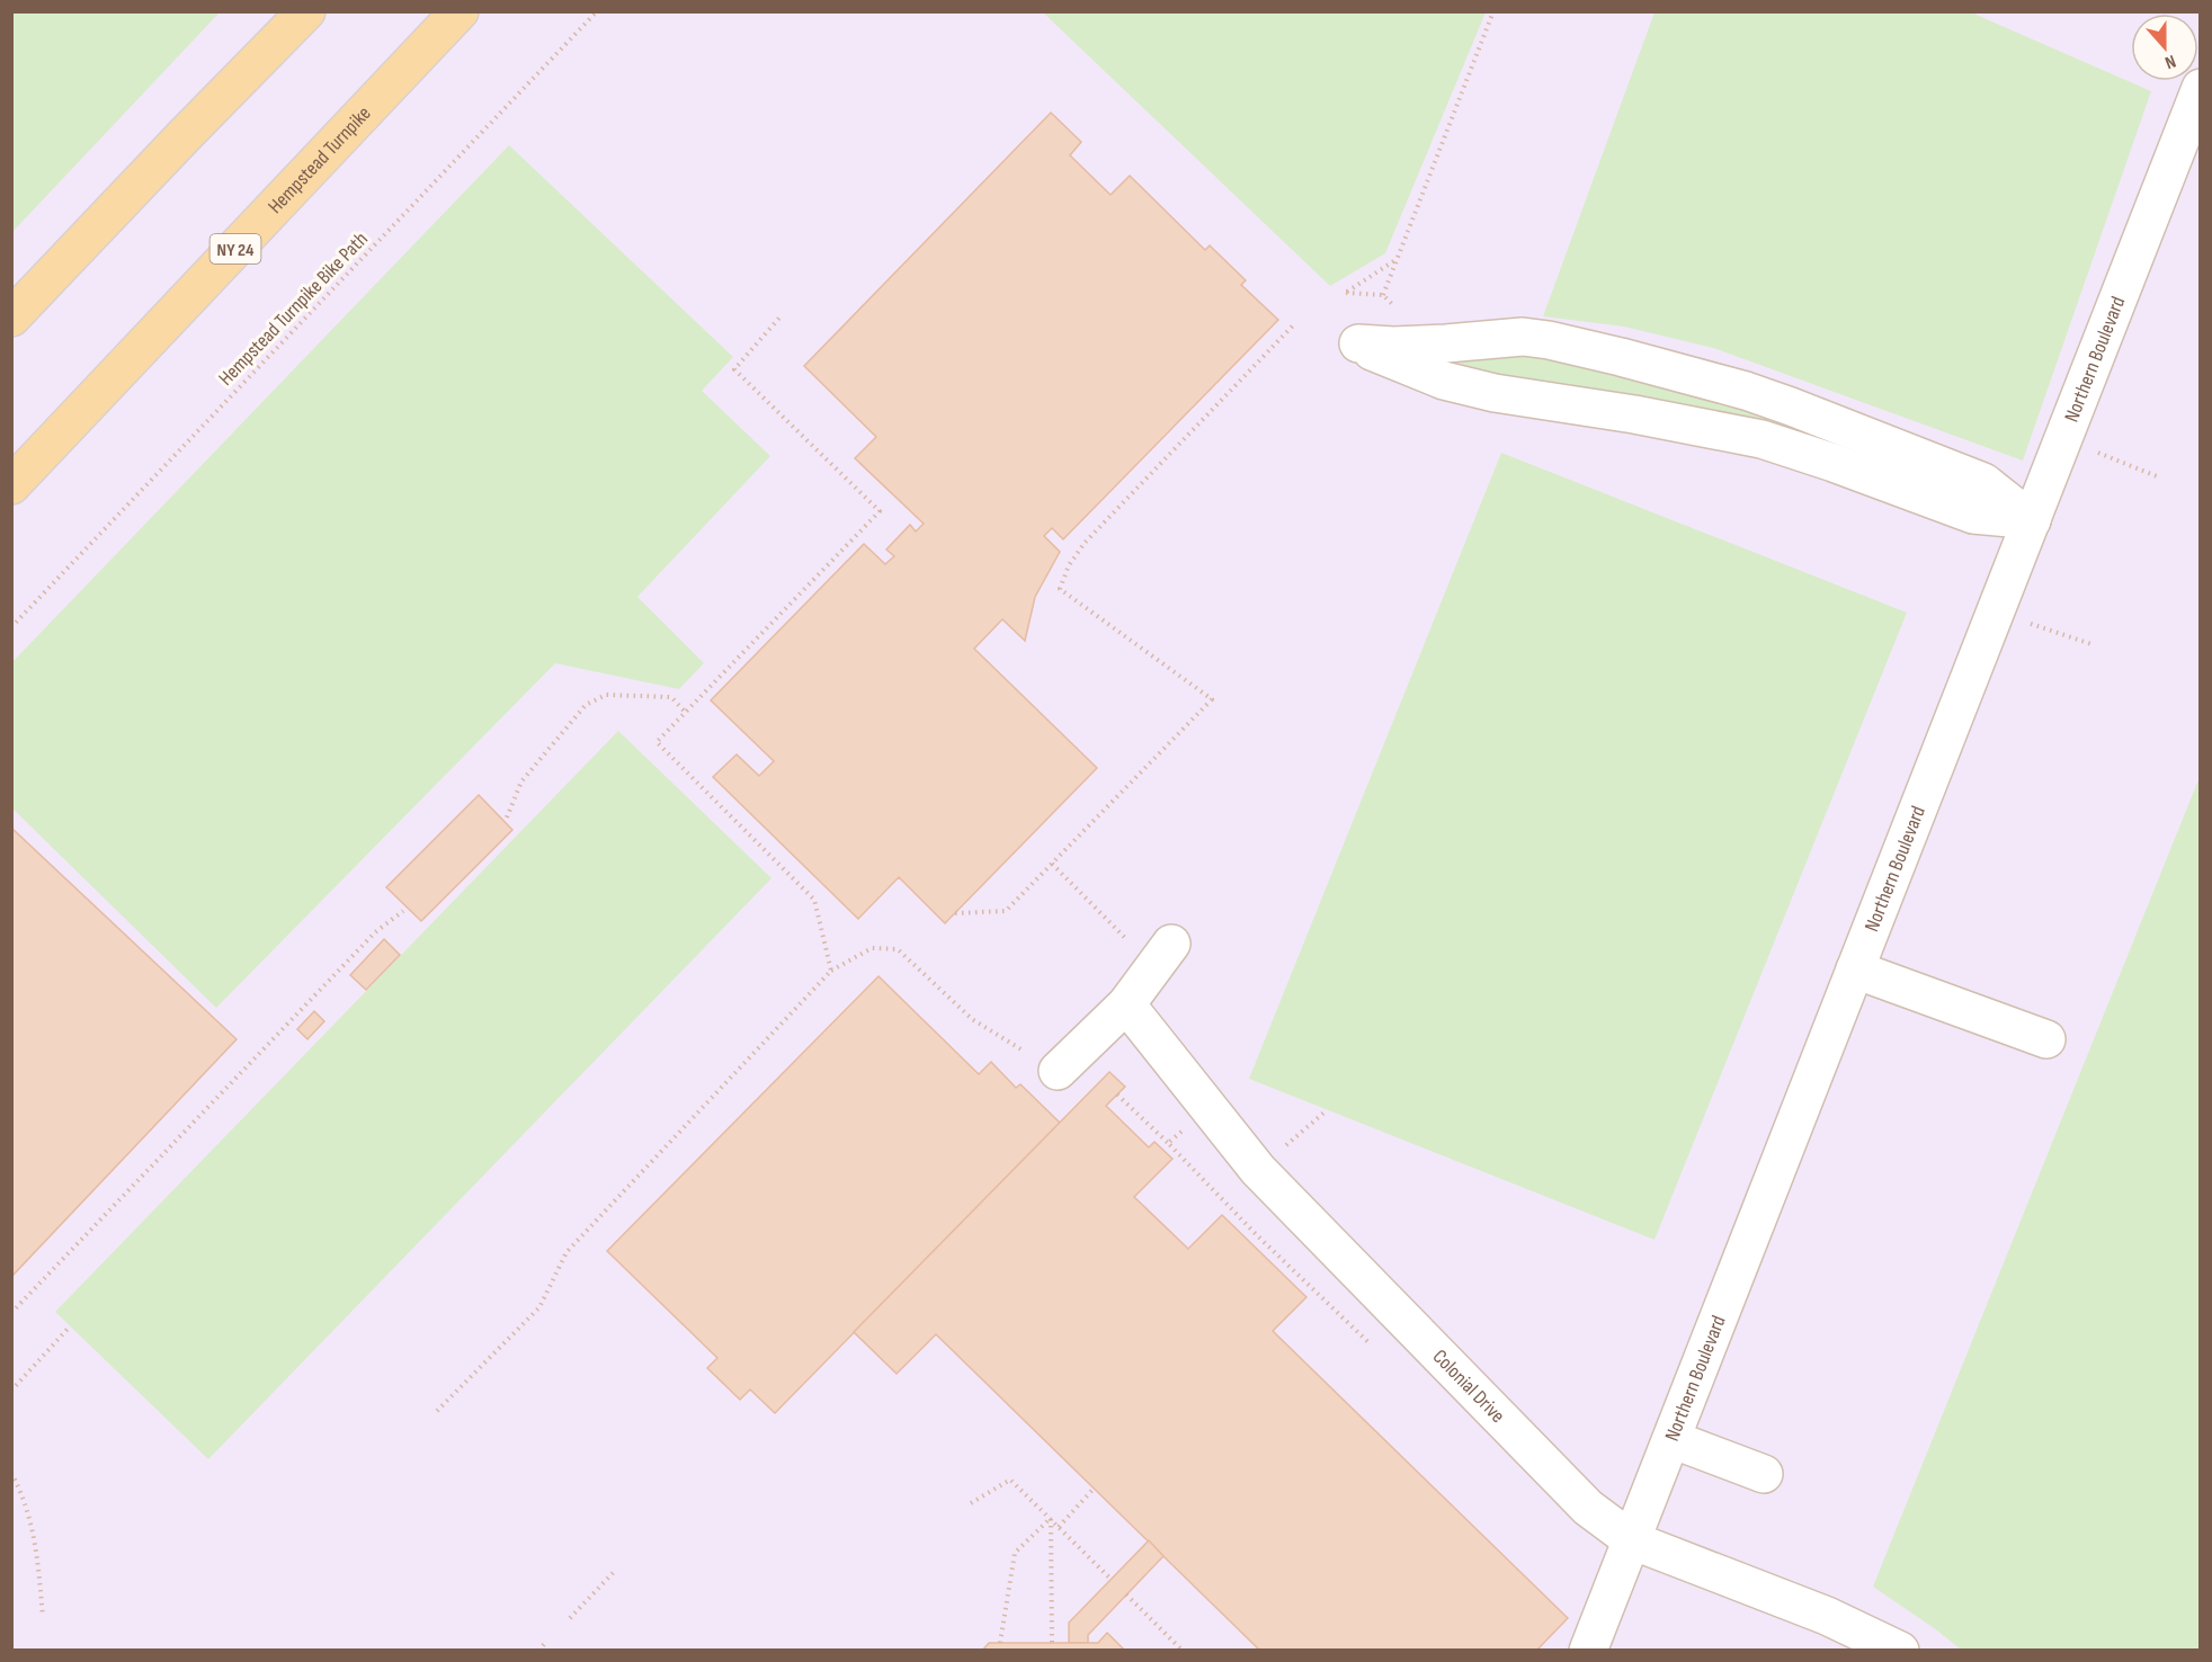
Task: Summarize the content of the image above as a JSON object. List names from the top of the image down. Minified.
{"streets":{"main road":["Hempstead Turnpike","NY 24"],"street":["Northern Boulevard","Colonial Drive"],"path":["Hempstead Turnpike Bike Path"]},"crossings":[["Northern Boulevard","Colonial Drive"]],"north":"bottom"}
